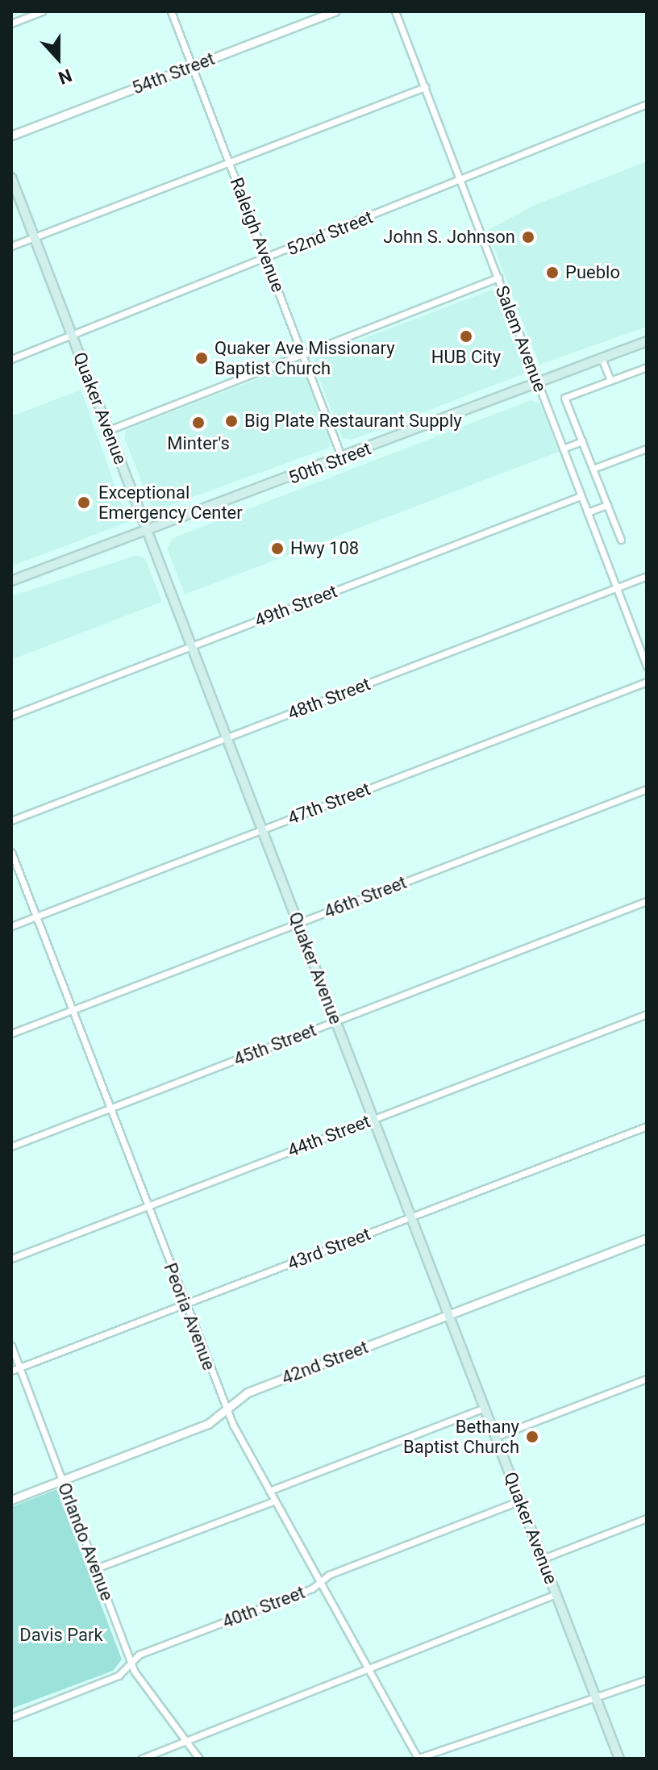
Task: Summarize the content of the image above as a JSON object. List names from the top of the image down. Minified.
{"streets":{"main road":["Quaker Avenue","50th Street"],"street":["54th Street","52nd Street","Raleigh Avenue","Salem Avenue","49th Street","48th Street","47th Street","46th Street","45th Street","44th Street","43rd Street","Peoria Avenue","42nd Street","Orlando Avenue","40th Street"]},"crossings":[["54th Street","Raleigh Avenue"],["52nd Street","Raleigh Avenue"],["52nd Street","Salem Avenue"],["52nd Street","Quaker Avenue"],["Raleigh Avenue","50th Street"],["Salem Avenue","50th Street"],["Salem Avenue","49th Street"],["Salem Avenue","48th Street"],["Quaker Avenue","50th Street"],["Quaker Avenue","49th Street"],["Quaker Avenue","48th Street"],["Quaker Avenue","47th Street"],["Quaker Avenue","46th Street"],["Quaker Avenue","45th Street"],["Quaker Avenue","44th Street"],["Quaker Avenue","43rd Street"],["Quaker Avenue","42nd Street"],["Quaker Avenue","40th Street"],["47th Street","Peoria Avenue"],["46th Street","Peoria Avenue"],["45th Street","Peoria Avenue"],["44th Street","Peoria Avenue"],["43rd Street","Peoria Avenue"],["43rd Street","Orlando Avenue"],["Peoria Avenue","42nd Street"],["Peoria Avenue","40th Street"],["42nd Street","Orlando Avenue"],["Orlando Avenue","40th Street"]],"parks":["Davis Park"],"places":["John S. Johnson","Pueblo","HUB City","Quaker Ave Missionary Baptist Church","Big Plate Restaurant Supply","Minter's","Exceptional Emergency Center","Hwy 108","Bethany Baptist Church"],"north":"bottom"}
